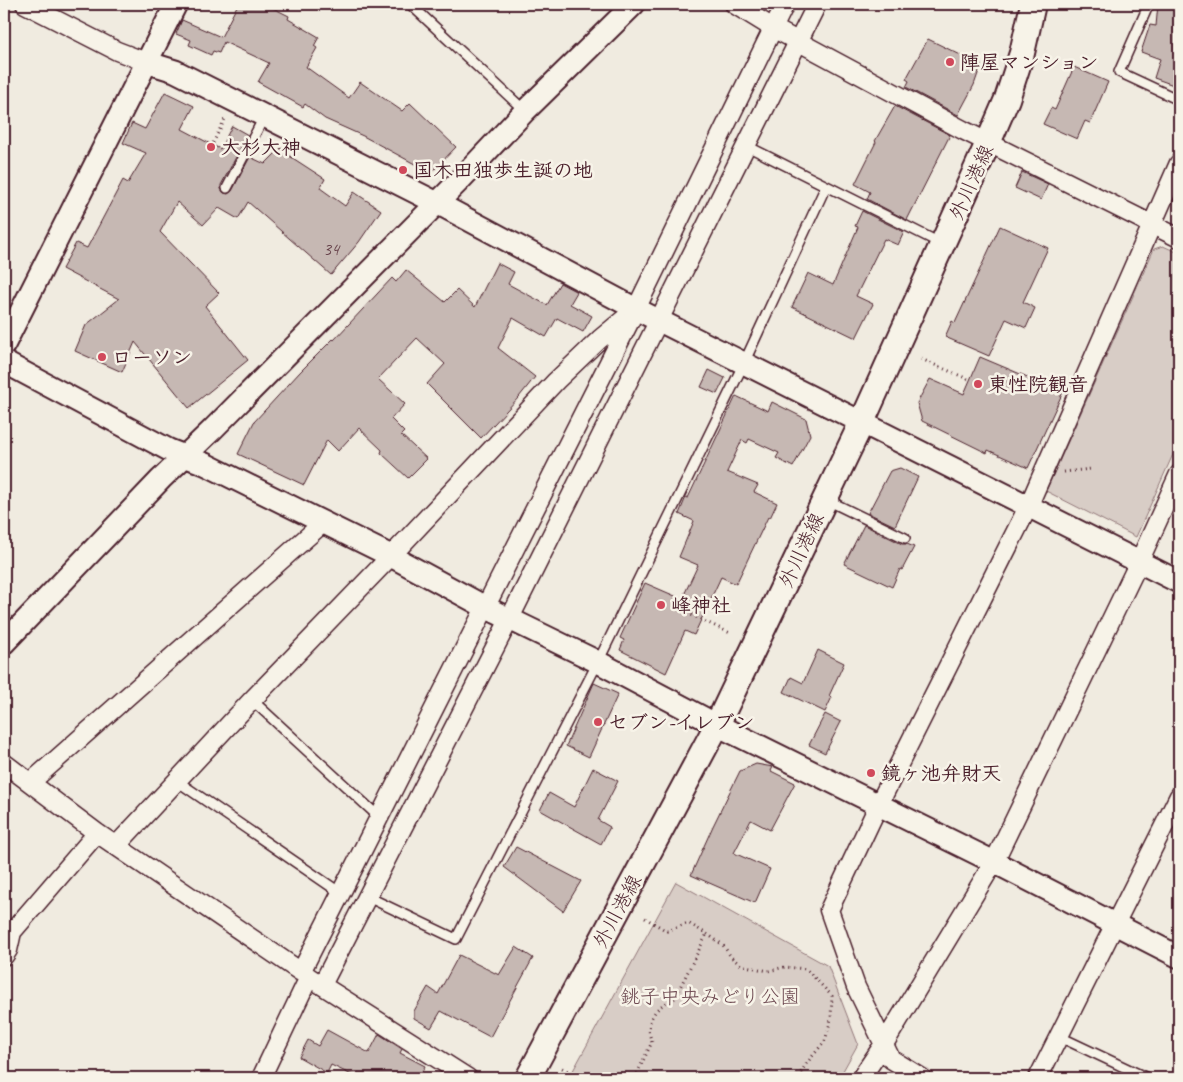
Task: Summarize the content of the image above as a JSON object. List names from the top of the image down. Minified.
{"streets":{"main road":["外川港線"]},"parks":["銚子中央みどり公園"],"places":["陣屋マンション","大杉大神","国木田独歩生誕の地","ローソン","東性院観音","峰神社","セブン-イレブン","鏡ヶ池弁財天"],"house_numbers":["34"]}
